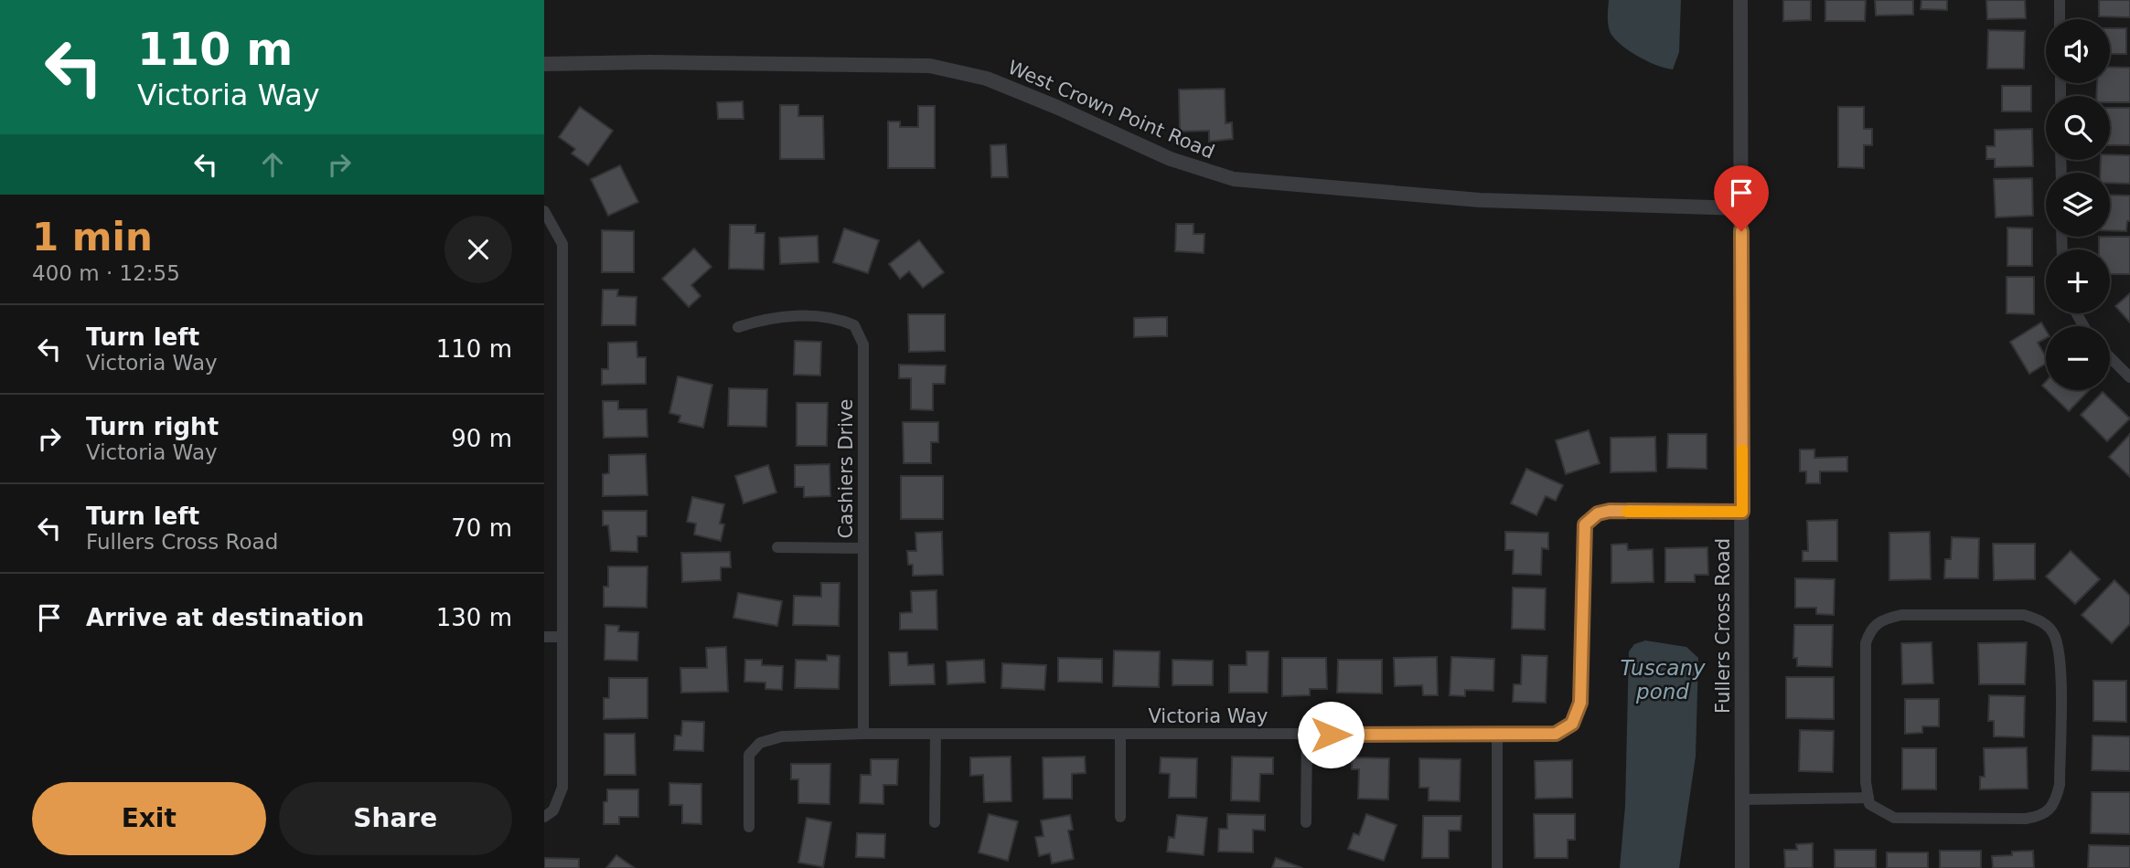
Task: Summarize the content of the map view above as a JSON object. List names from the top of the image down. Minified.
{"streets":{"street":["West Crown Point Road","Cashiers Drive","Fullers Cross Road","Victoria Way"]},"crossings":[["West Crown Point Road","Fullers Cross Road"],["Cashiers Drive","Victoria Way"],["Fullers Cross Road","Victoria Way"]],"water":["Tuscany pond"],"page":{"turn":["110 m","Victoria Way"],"map_buttons":["+","−"],"heading":["1 min","400 m · 12:55"],"list":[{"name":"Turn left","note":"Victoria Way","value":"110 m"},{"name":"Turn right","note":"Victoria Way","value":"90 m"},{"name":"Turn left","note":"Fullers Cross Road","value":"70 m"},{"name":"Arrive at destination","value":"130 m"}],"buttons":["Exit","Share"]}}
